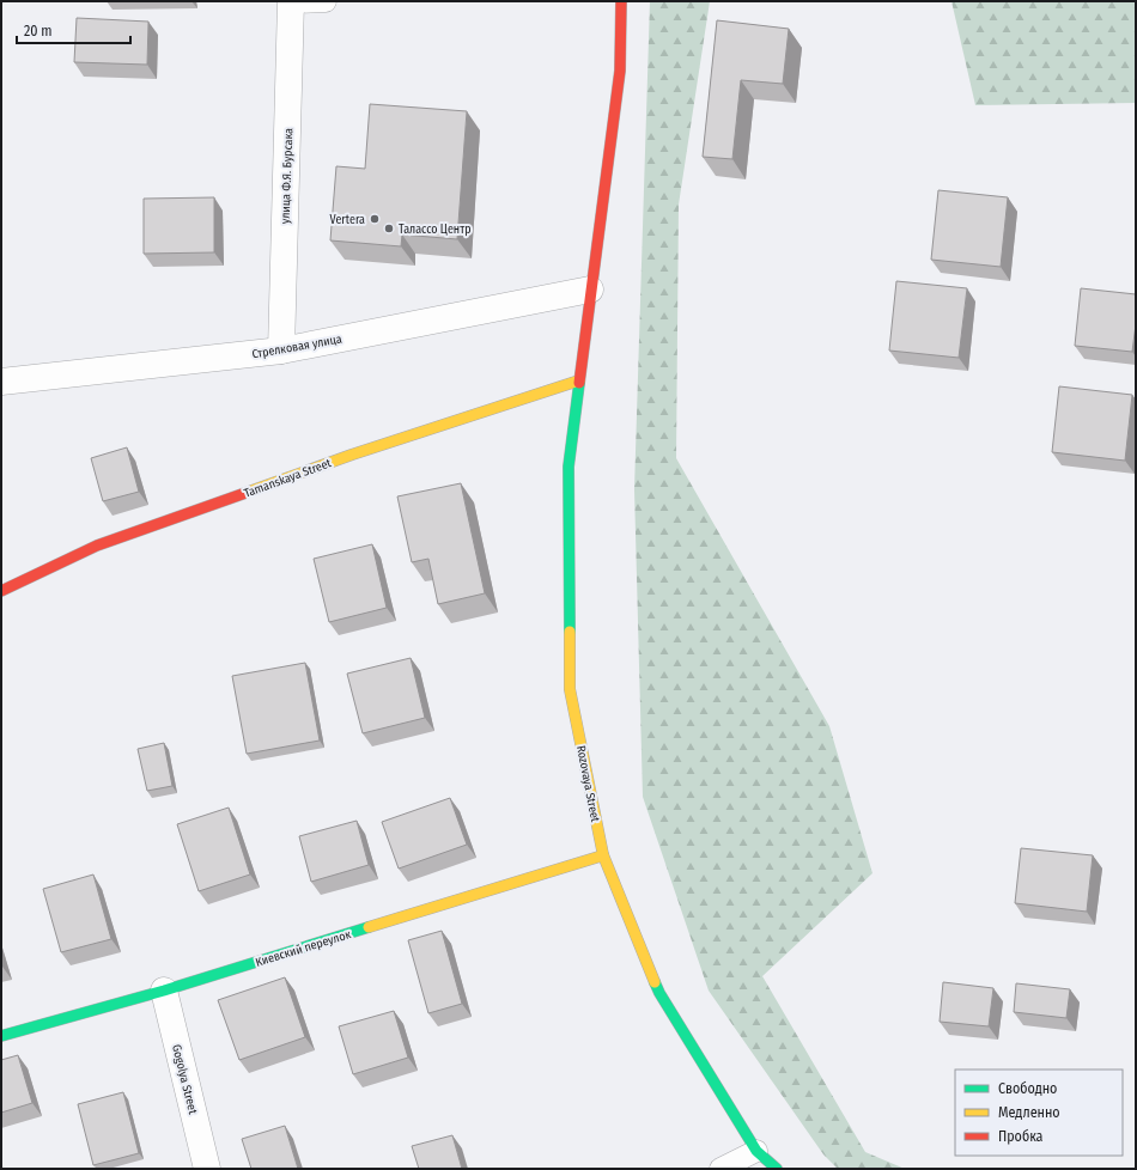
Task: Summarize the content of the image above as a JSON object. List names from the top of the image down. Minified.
{"streets":{"street":["улица Ф.Я. Бурсака","Стрелковая улица","Tamanskaya Street","Rozovaya Street","Киевский переулок","Gogolya Street"]},"crossings":[["улица Ф.Я. Бурсака","Стрелковая улица"],["Стрелковая улица","Rozovaya Street"],["Tamanskaya Street","Rozovaya Street"],["Rozovaya Street","Киевский переулок"],["Киевский переулок","Gogolya Street"]],"places":["Vertera","Талассо Центр"],"legend":["Свободно","Медленно","Пробка"],"scale_bar":"20 m"}
